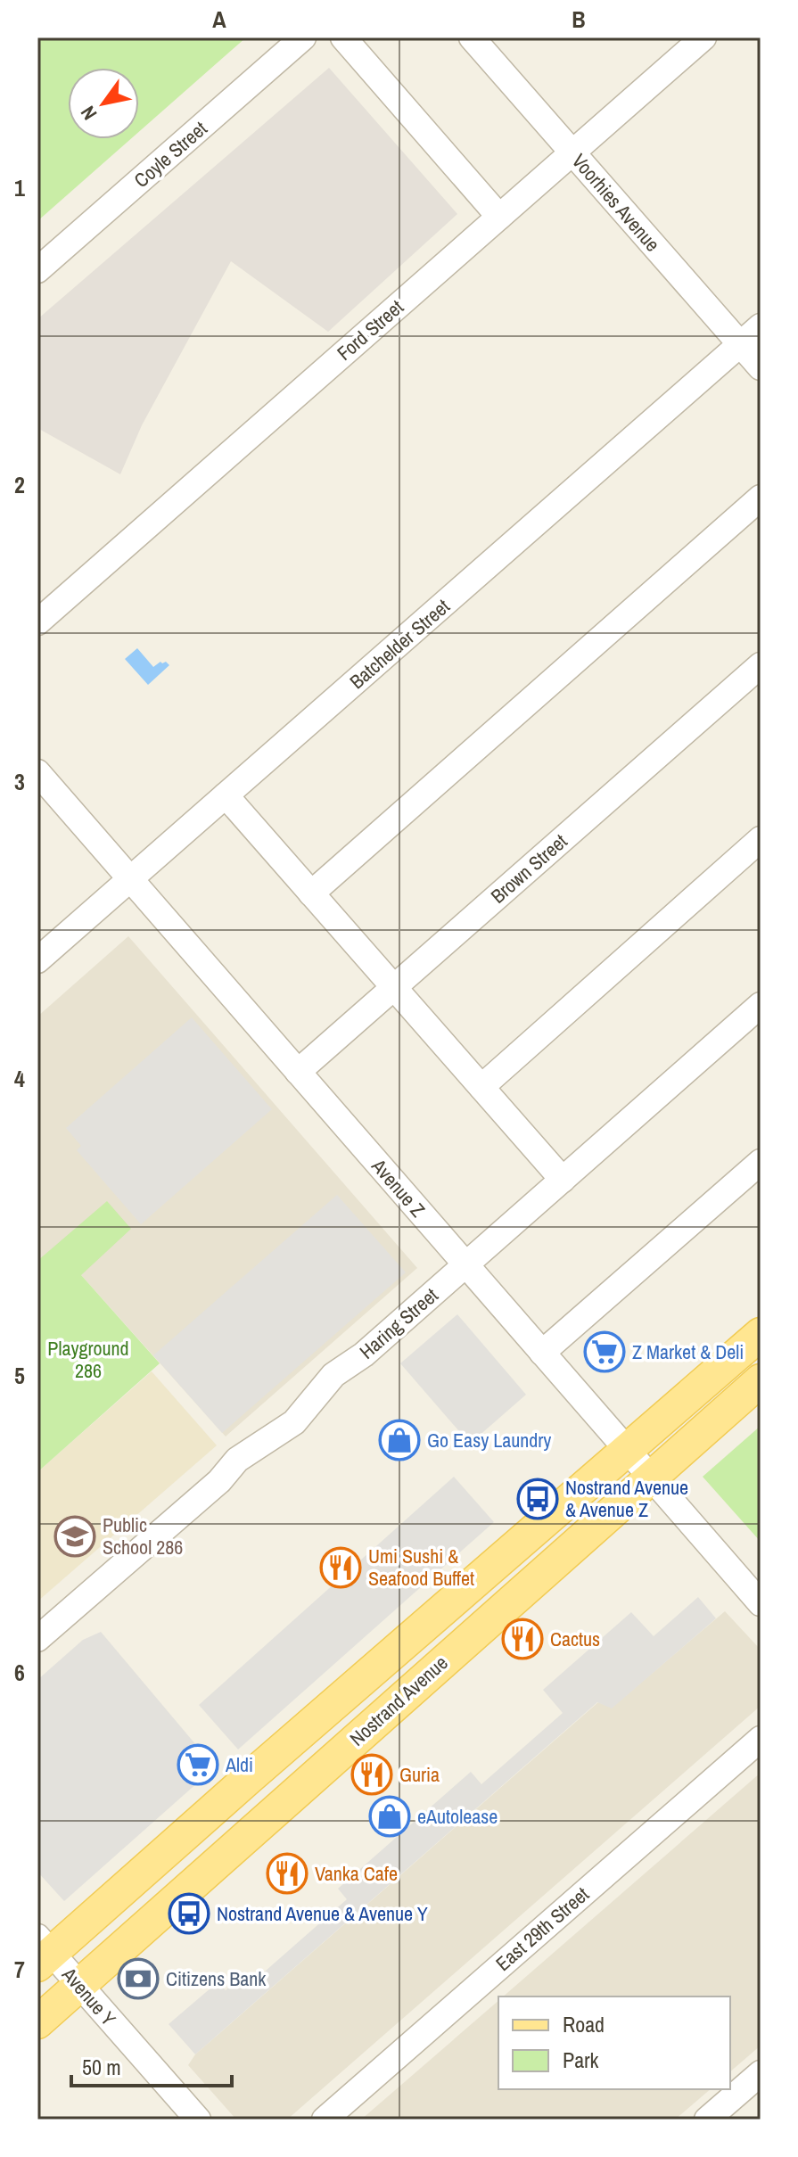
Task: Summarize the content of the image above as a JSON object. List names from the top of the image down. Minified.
{"streets":{"main road":["Nostrand Avenue"],"street":["Coyle Street","Voorhies Avenue","Ford Street","Batchelder Street","Brown Street","Avenue Z","Haring Street","East 29th Street","Avenue Y"]},"crossings":[["Voorhies Avenue","Ford Street"],["Voorhies Avenue","Batchelder Street"],["Batchelder Street","Avenue Z"],["Brown Street","Avenue Z"],["Avenue Z","Haring Street"],["Avenue Z","Nostrand Avenue"],["Nostrand Avenue","Avenue Y"]],"parks":["Playground 286"],"places":{"supermarket":["Z Market & Deli","Aldi"],"shop":["Go Easy Laundry","eAutolease"],"bus stop":["Nostrand Avenue & Avenue Z","Nostrand Avenue & Avenue Y"],"school or university":["Public School 286"],"restaurant":["Umi Sushi & Seafood Buffet","Cactus","Guria","Vanka Cafe"],"bank":["Citizens Bank"]},"legend":["Road","Park"],"scale_bar":"50 m","north":"bottom left","grid":{"columns":["A","B"],"rows":["1","2","3","4","5","6","7"]}}
